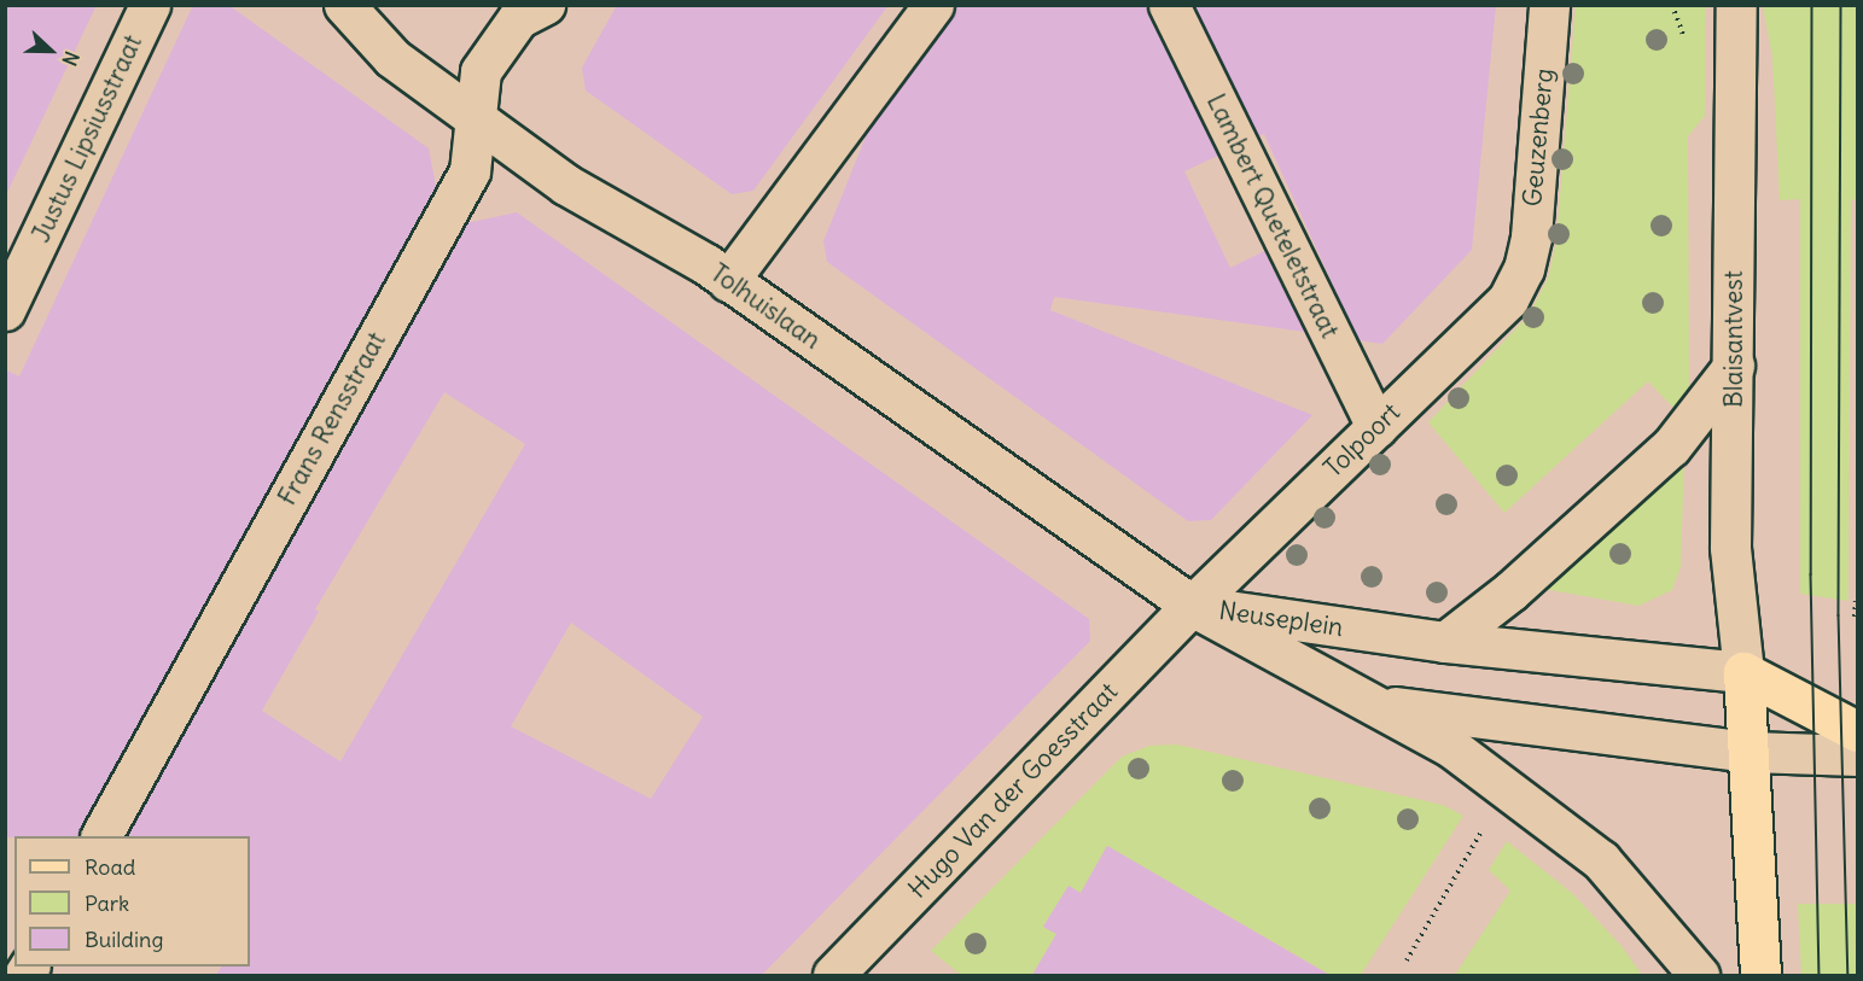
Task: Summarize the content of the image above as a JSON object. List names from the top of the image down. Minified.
{"streets":{"main road":["Neuseplein"],"street":["Geuzenberg","Justus Lipsiusstraat","Lambert Queteletstraat","Tolhuislaan","Blaisantvest","Frans Rensstraat","Tolpoort","Hugo Van der Goesstraat"]},"crossings":[["Geuzenberg","Tolpoort"],["Lambert Queteletstraat","Tolpoort"],["Tolhuislaan","Frans Rensstraat"],["Tolhuislaan","Tolpoort"],["Tolhuislaan","Neuseplein"],["Tolhuislaan","Hugo Van der Goesstraat"],["Blaisantvest","Neuseplein"],["Tolpoort","Neuseplein"],["Tolpoort","Hugo Van der Goesstraat"],["Neuseplein","Hugo Van der Goesstraat"]],"legend":["Road","Park","Building"],"north":"right"}
